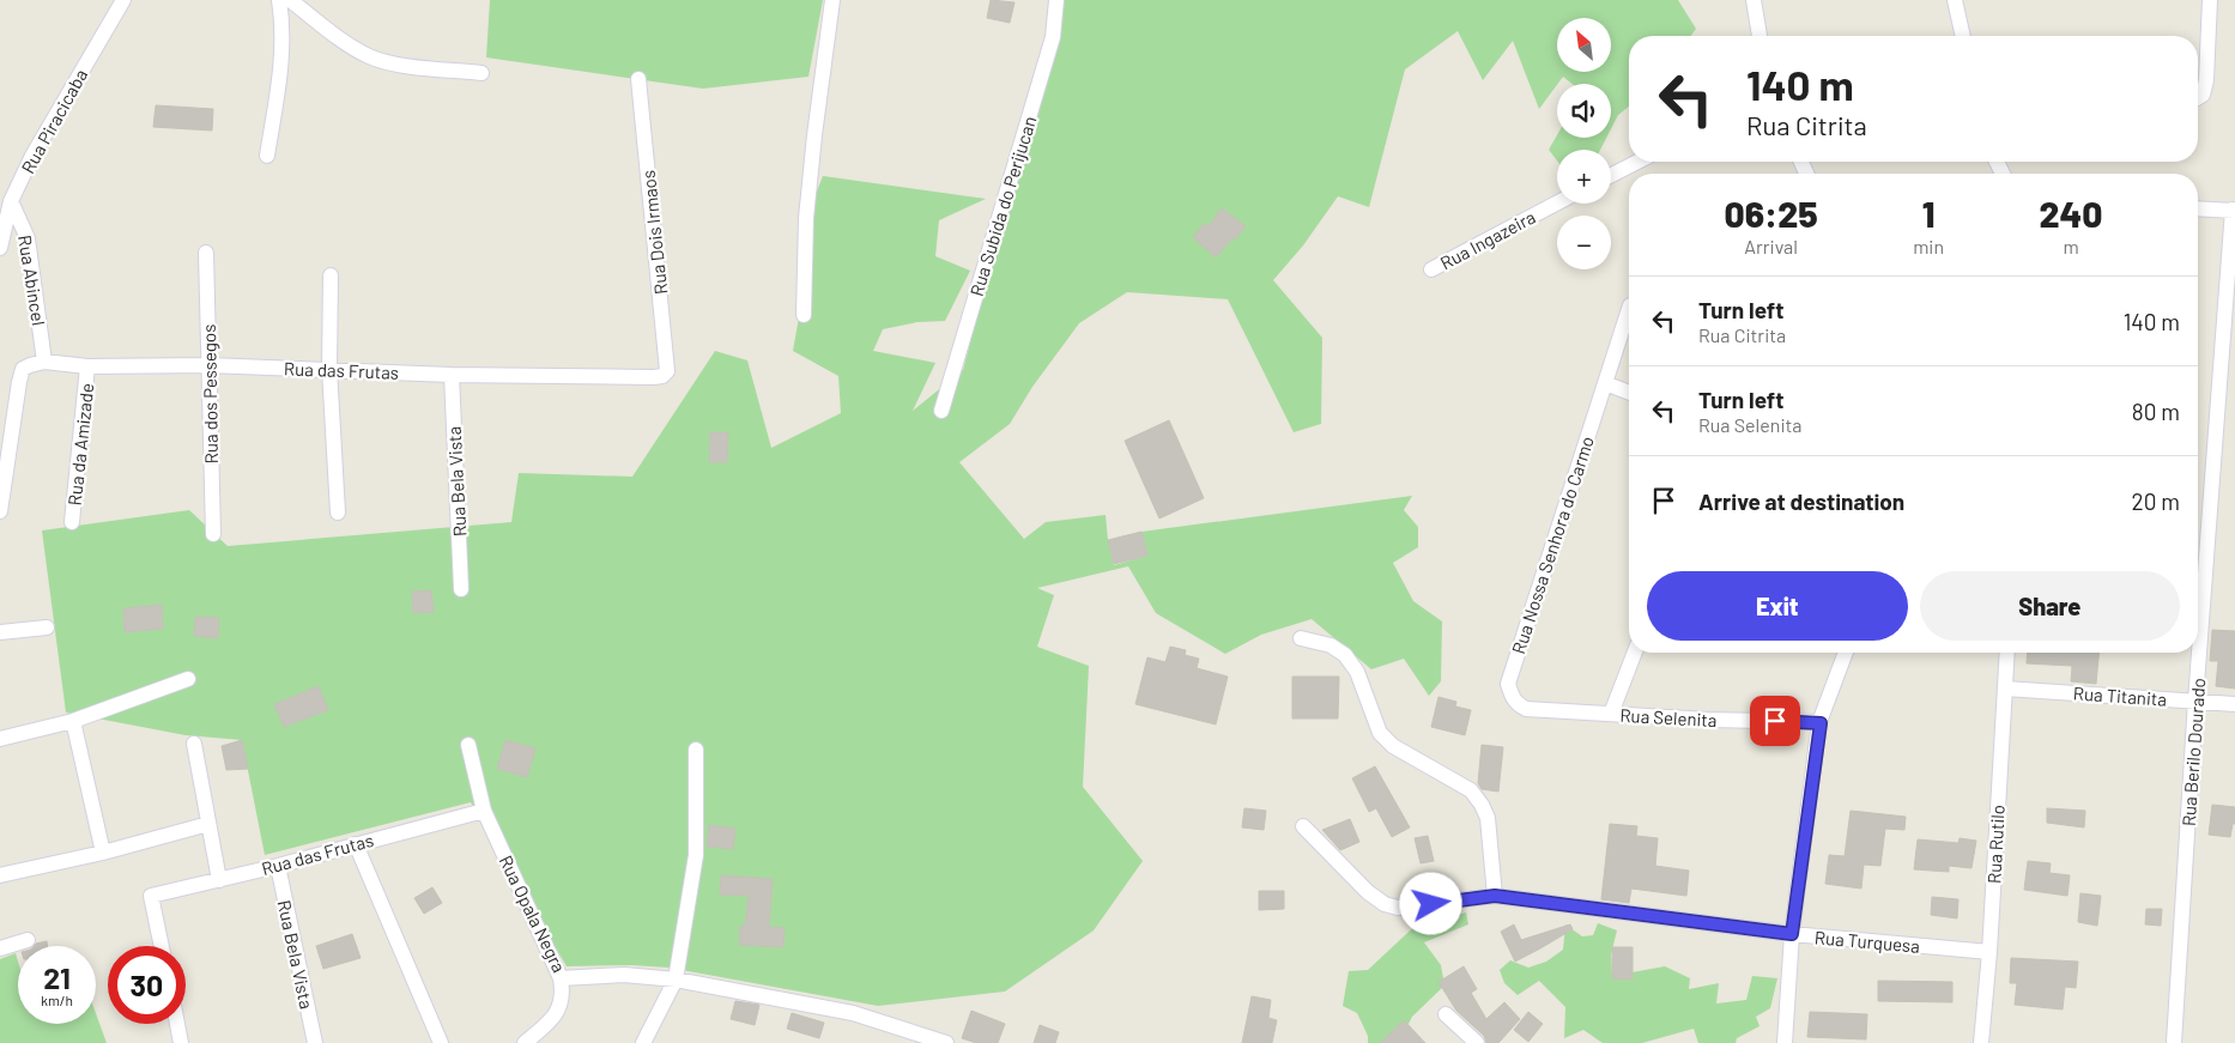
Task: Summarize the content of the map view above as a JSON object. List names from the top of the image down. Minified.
{"streets":{"street":["Rua Piracicaba","Rua Subida do Perijucan","Rua Dois Irmaos","Rua Ingazeira","Rua Abincel","Rua das Frutas","Rua dos Pessegos","Rua da Amizade","Rua Bela Vista","Rua Nossa Senhora do Carmo","Rua Titanita","Rua Selenita","Rua Berilo Dourado","Rua Rutilo","Rua Opala Negra","Rua Turquesa"]},"crossings":[["Rua Piracicaba","Rua Abincel"],["Rua Dois Irmaos","Rua das Frutas"],["Rua Abincel","Rua das Frutas"],["Rua das Frutas","Rua dos Pessegos"],["Rua das Frutas","Rua da Amizade"],["Rua das Frutas","Rua Bela Vista"],["Rua das Frutas","Rua Opala Negra"],["Rua Nossa Senhora do Carmo","Rua Selenita"],["Rua Titanita","Rua Berilo Dourado"],["Rua Titanita","Rua Rutilo"],["Rua Rutilo","Rua Turquesa"]],"north":"top left","page":{"map_buttons":["+","−"],"turn":["140 m","Rua Citrita"],"eta":["06:25","Arrival","1","min","240","m"],"list":[{"name":"Turn left","note":"Rua Citrita","value":"140 m"},{"name":"Turn left","note":"Rua Selenita","value":"80 m"},{"name":"Arrive at destination","value":"20 m"}],"buttons":["Exit","Share"],"speed":"21 km/h","limit":"30"}}
